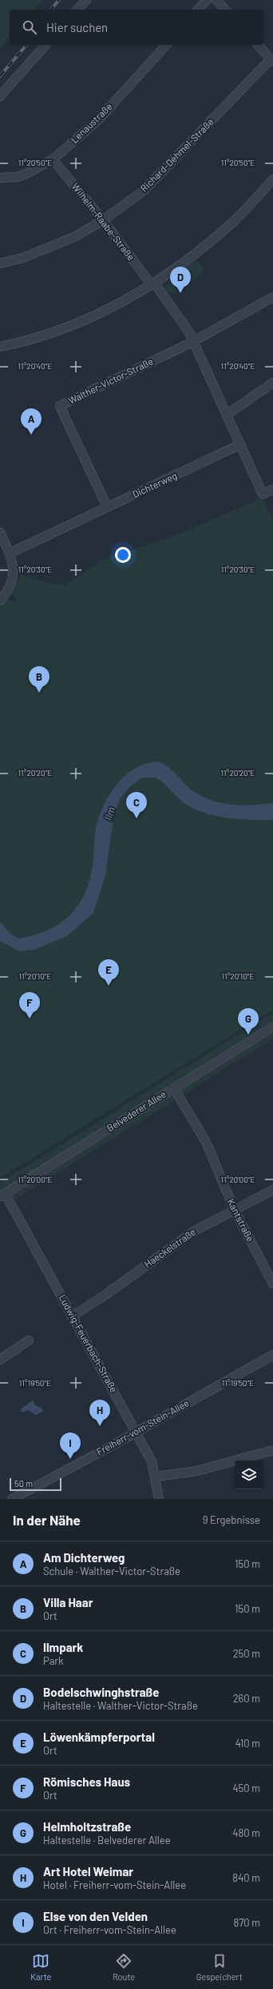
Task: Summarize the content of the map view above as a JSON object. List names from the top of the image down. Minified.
{"streets":{"street":["Lenaustraße","Richard-Dehmel-Straße","Wilhelm-Raabe-Straße","Walther-Victor-Straße","Dichterweg","Belvederer Allee","Kantstraße","Haeckelstraße","Ludwig-Feuerbach-Straße","Freiherr-vom-Stein-Allee"]},"crossings":[["Lenaustraße","Wilhelm-Raabe-Straße"],["Richard-Dehmel-Straße","Wilhelm-Raabe-Straße"],["Walther-Victor-Straße","Dichterweg"],["Belvederer Allee","Kantstraße"],["Belvederer Allee","Ludwig-Feuerbach-Straße"],["Kantstraße","Haeckelstraße"],["Haeckelstraße","Ludwig-Feuerbach-Straße"],["Ludwig-Feuerbach-Straße","Freiherr-vom-Stein-Allee"]],"water":["Ilm"],"scale_bar":"50 m","page":{"search":"Hier suchen","pins":["D","A","B","C","E","F","G","H","I"],"scale":"50 m","heading":["In der Nähe","9 Ergebnisse"],"list":[{"mark":"A","name":"Am Dichterweg","note":"Schule · Walther-Victor-Straße","value":"150 m"},{"mark":"B","name":"Villa Haar","note":"Ort","value":"150 m"},{"mark":"C","name":"Ilmpark","note":"Park","value":"250 m"},{"mark":"D","name":"Bodelschwinghstraße","note":"Haltestelle · Walther-Victor-Straße","value":"260 m"},{"mark":"E","name":"Löwenkämpferportal","note":"Ort","value":"410 m"},{"mark":"F","name":"Römisches Haus","note":"Ort","value":"450 m"},{"mark":"G","name":"Helmholtzstraße","note":"Haltestelle · Belvederer Allee","value":"480 m"},{"mark":"H","name":"Art Hotel Weimar","note":"Hotel · Freiherr-vom-Stein-Allee","value":"840 m"},{"mark":"I","name":"Else von den Velden","note":"Ort · Freiherr-vom-Stein-Allee","value":"870 m"}],"nav":["Karte","Route","Gespeichert"]},"coordinates":["11°20'50\"E","11°20'40\"E","11°20'30\"E","11°20'20\"E","11°20'10\"E","11°20'00\"E","11°19'50\"E"]}
